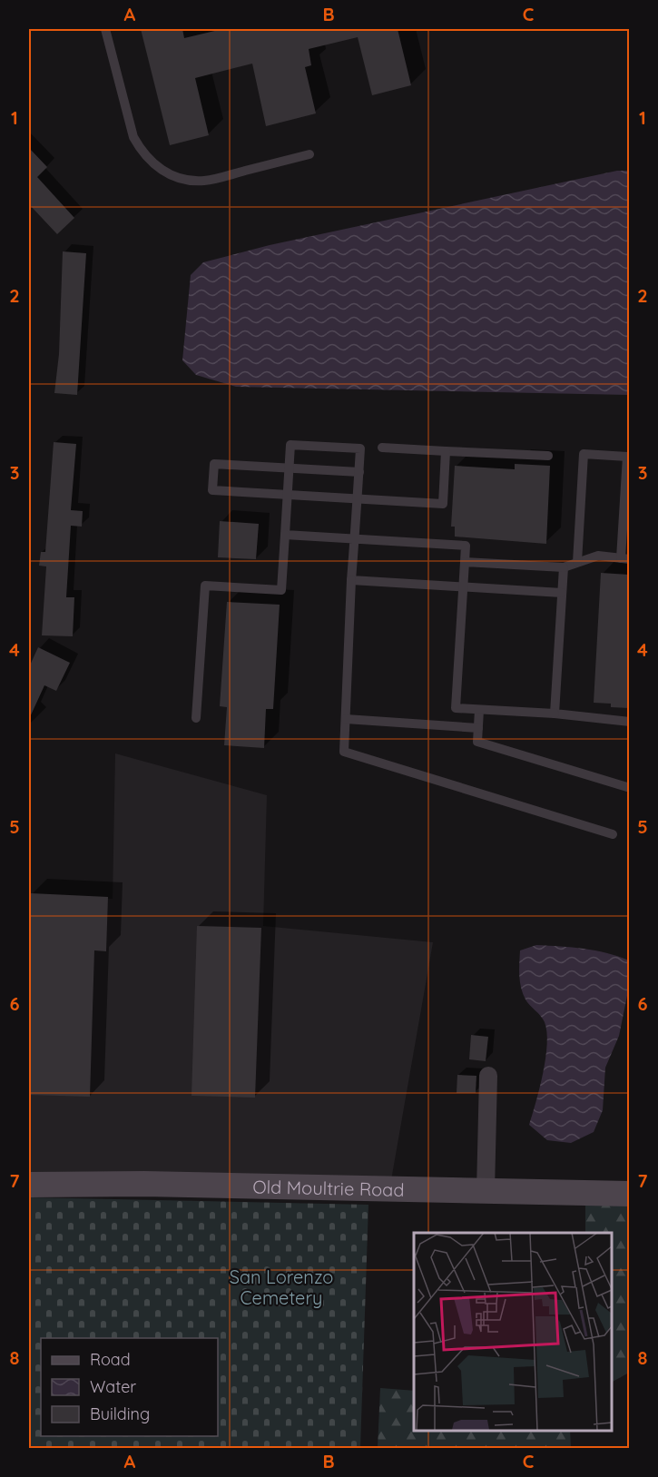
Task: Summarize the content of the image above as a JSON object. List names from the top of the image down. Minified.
{"streets":{"main road":["Old Moultrie Road"]},"parks":["San Lorenzo Cemetery"],"legend":["Road","Water","Building"],"grid":{"columns":["A","B","C"],"rows":["1","2","3","4","5","6","7","8"]}}
